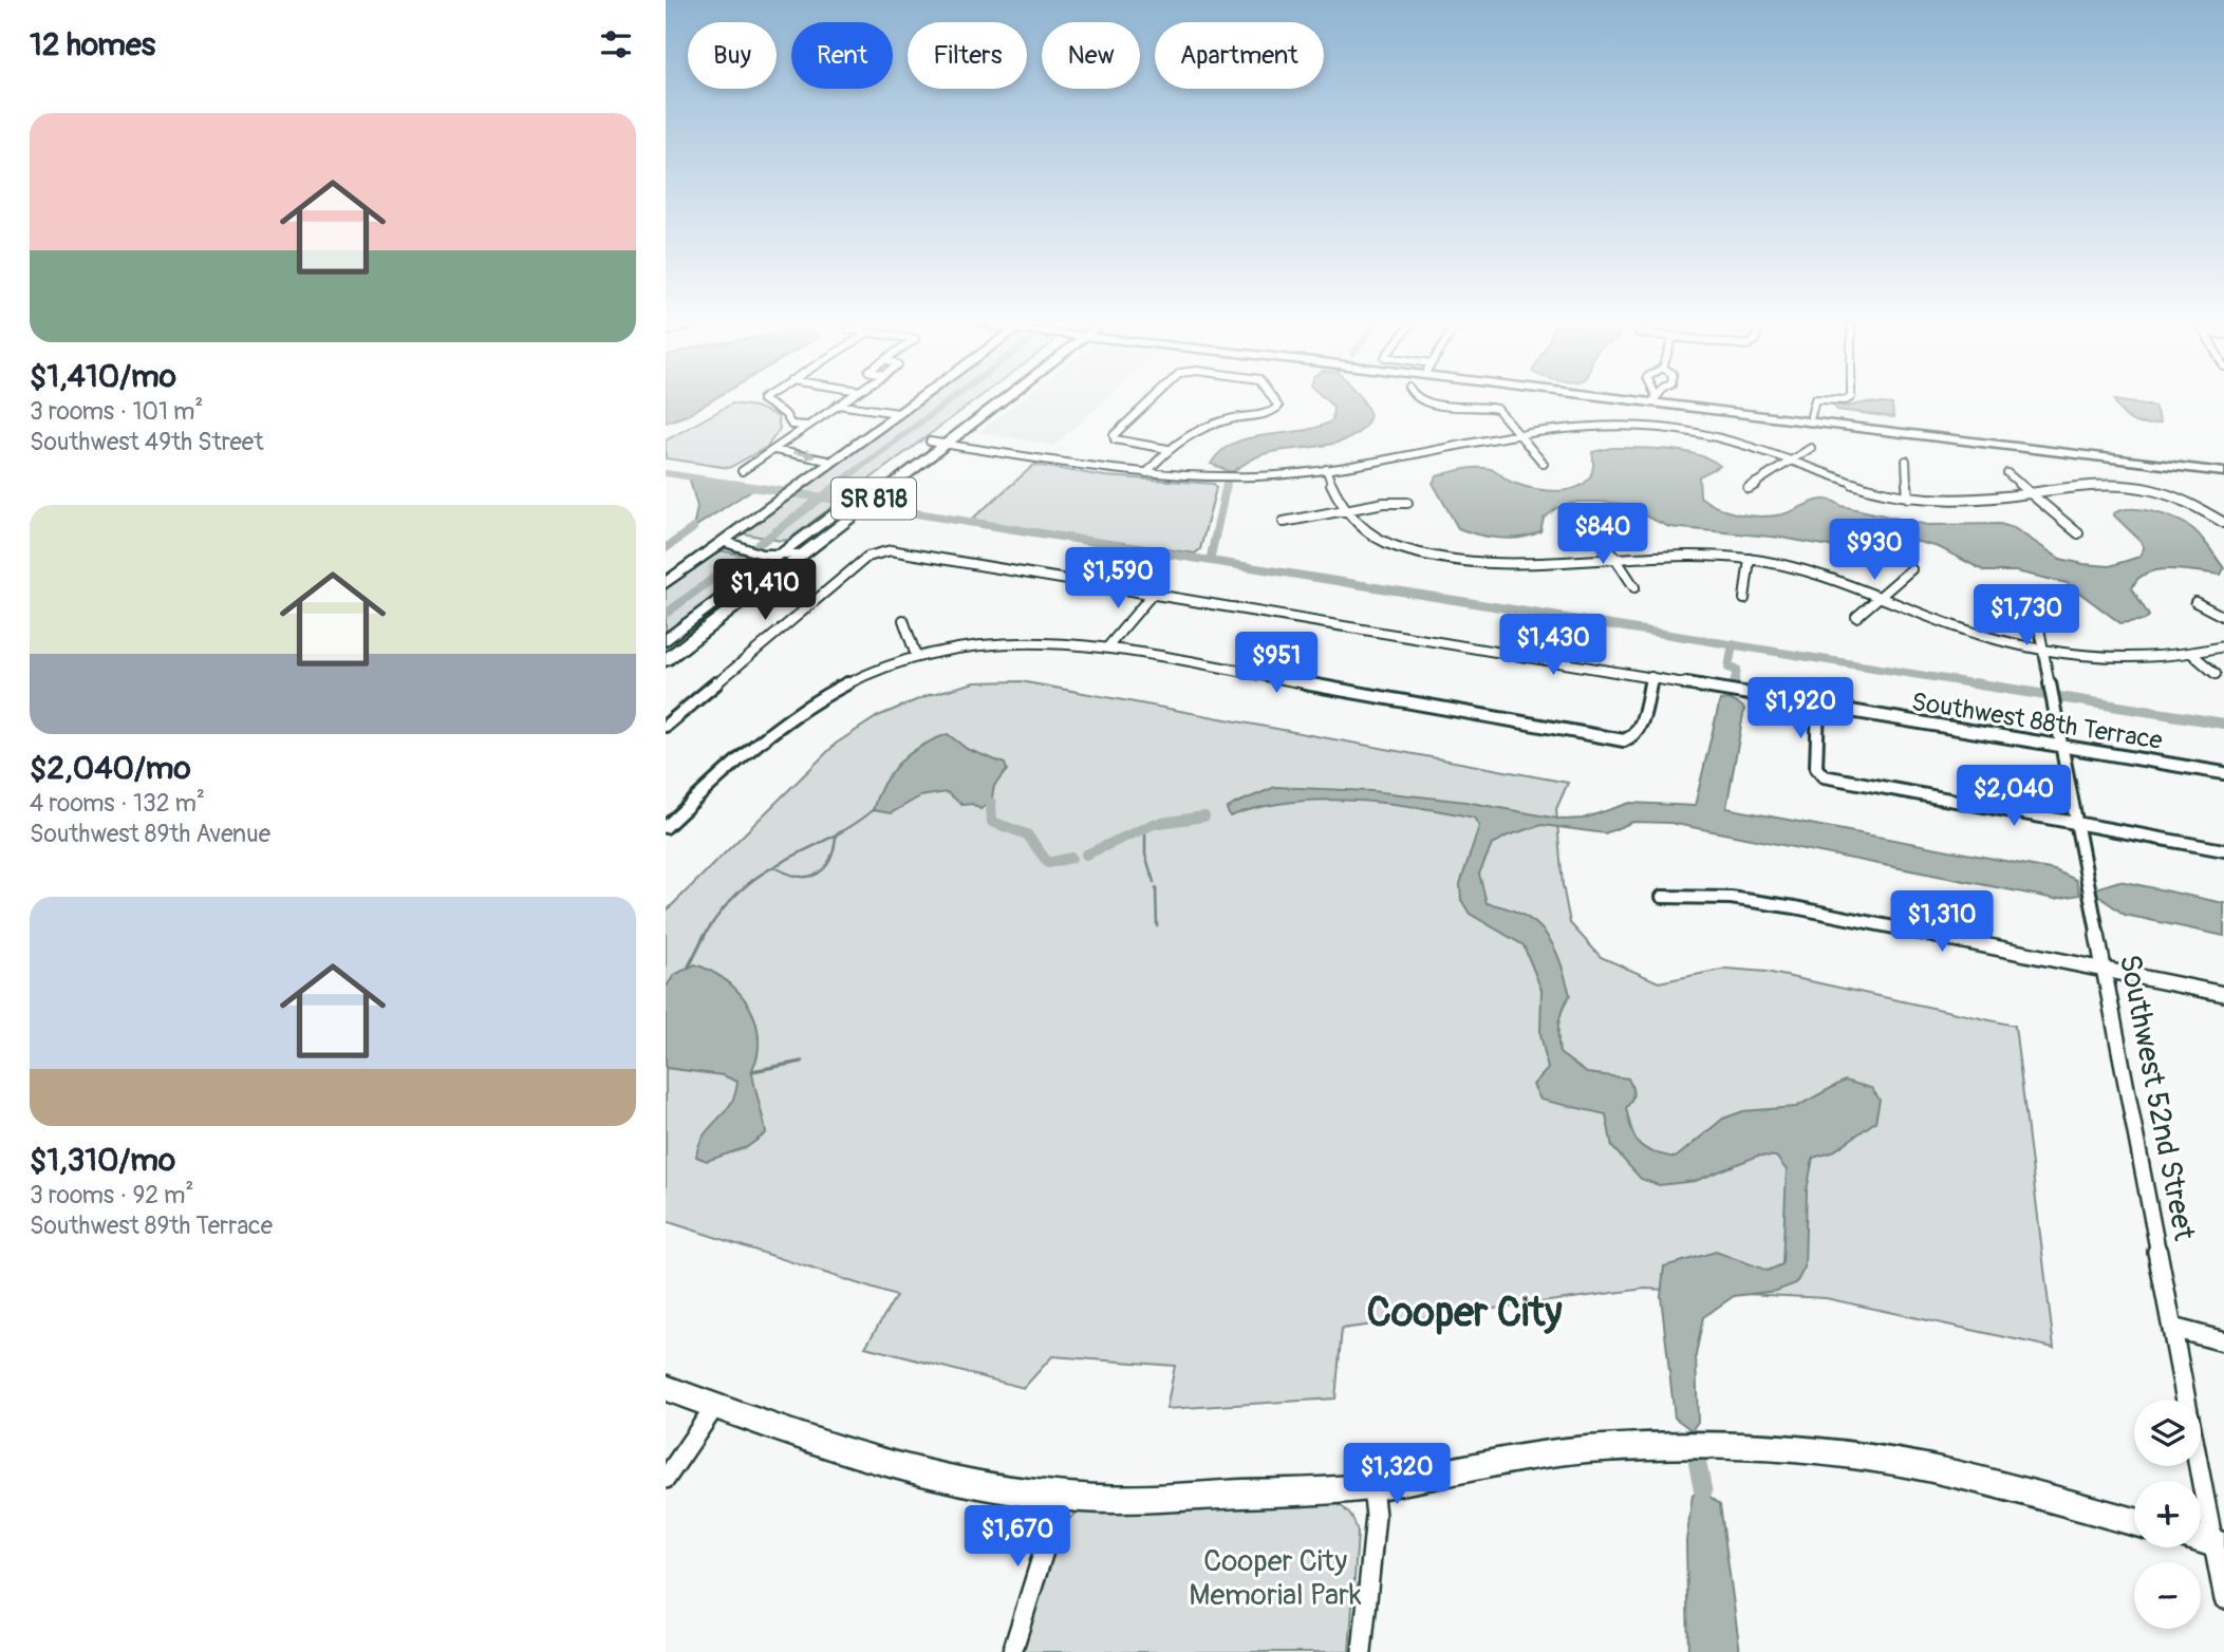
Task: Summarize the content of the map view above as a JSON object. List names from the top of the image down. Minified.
{"streets":{"main road":["SR 818"],"street":["Southwest 88th Terrace","Southwest 52nd Street"]},"crossings":[["Southwest 88th Terrace","Southwest 52nd Street"]],"districts":["Cooper City"],"parks":["Cooper City Memorial Park"],"page":{"heading":"12 homes","chip":["Buy","Rent","Filters","New","Apartment"],"list":[{"name":"$1,410/mo","note":"3 rooms · 101 m² · Southwest 49th Street"},{"name":"$2,040/mo","note":"4 rooms · 132 m² · Southwest 89th Avenue"},{"name":"$1,310/mo","note":"3 rooms · 92 m² · Southwest 89th Terrace"}],"price":["$840","$930","$1,590","$1,410","$1,730","$1,430","$951","$1,920","$2,040","$1,310","$1,320","$1,670"],"map_buttons":["+","−"]}}
